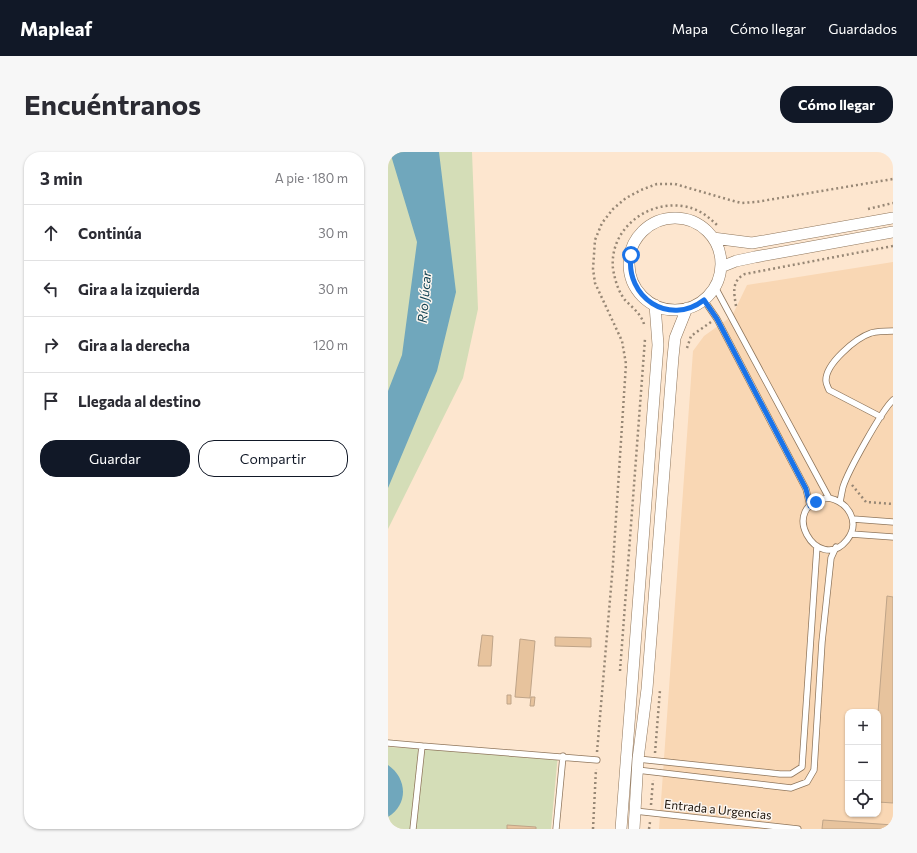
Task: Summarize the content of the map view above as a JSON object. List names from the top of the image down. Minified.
{"streets":{"lane":["Entrada a Urgencias"]},"water":["Río Júcar"],"page":{"header":"Mapleaf","nav":["Mapa","Cómo llegar","Guardados"],"buttons":["Cómo llegar",["Guardar","Compartir"]],"title":"Encuéntranos","heading":["3 min","A pie · 180 m"],"list":[["Continúa","30 m"],["Gira a la izquierda","30 m"],["Gira a la derecha","120 m"],"Llegada al destino"],"map_buttons":["+","−"]}}
